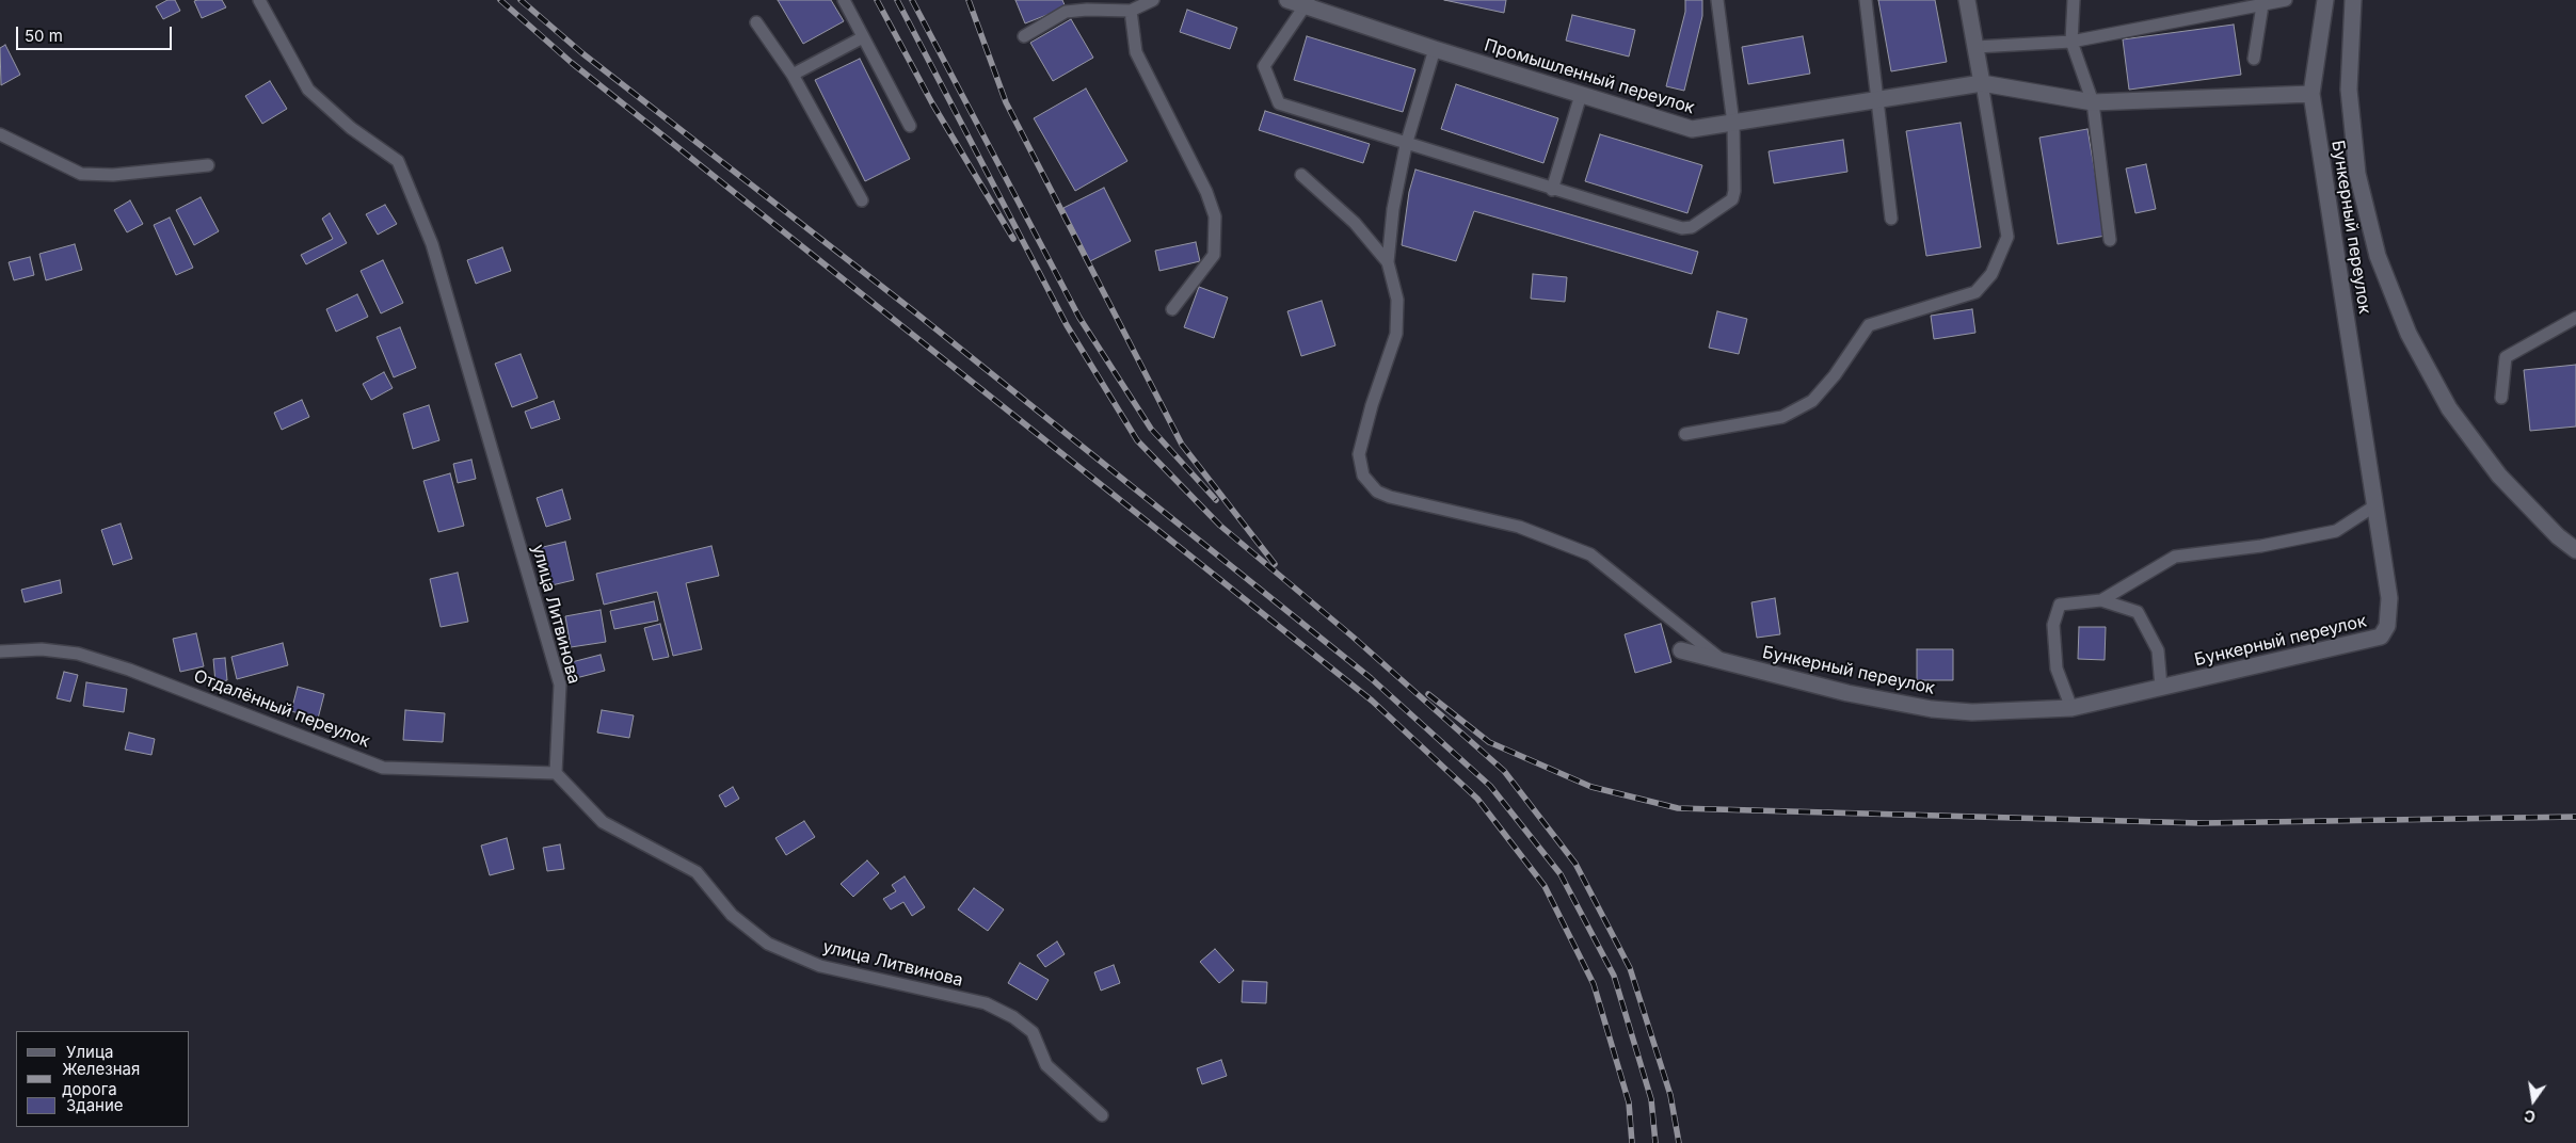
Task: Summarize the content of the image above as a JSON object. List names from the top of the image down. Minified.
{"streets":{"street":["Промышленный переулок","Бункерный переулок"],"lane":["улица Литвинова","Отдалённый переулок"]},"crossings":[["Промышленный переулок","Бункерный переулок"],["улица Литвинова","Отдалённый переулок"]],"legend":["Улица","Железная дорога","Здание"],"scale_bar":"50 m","north":"bottom"}
